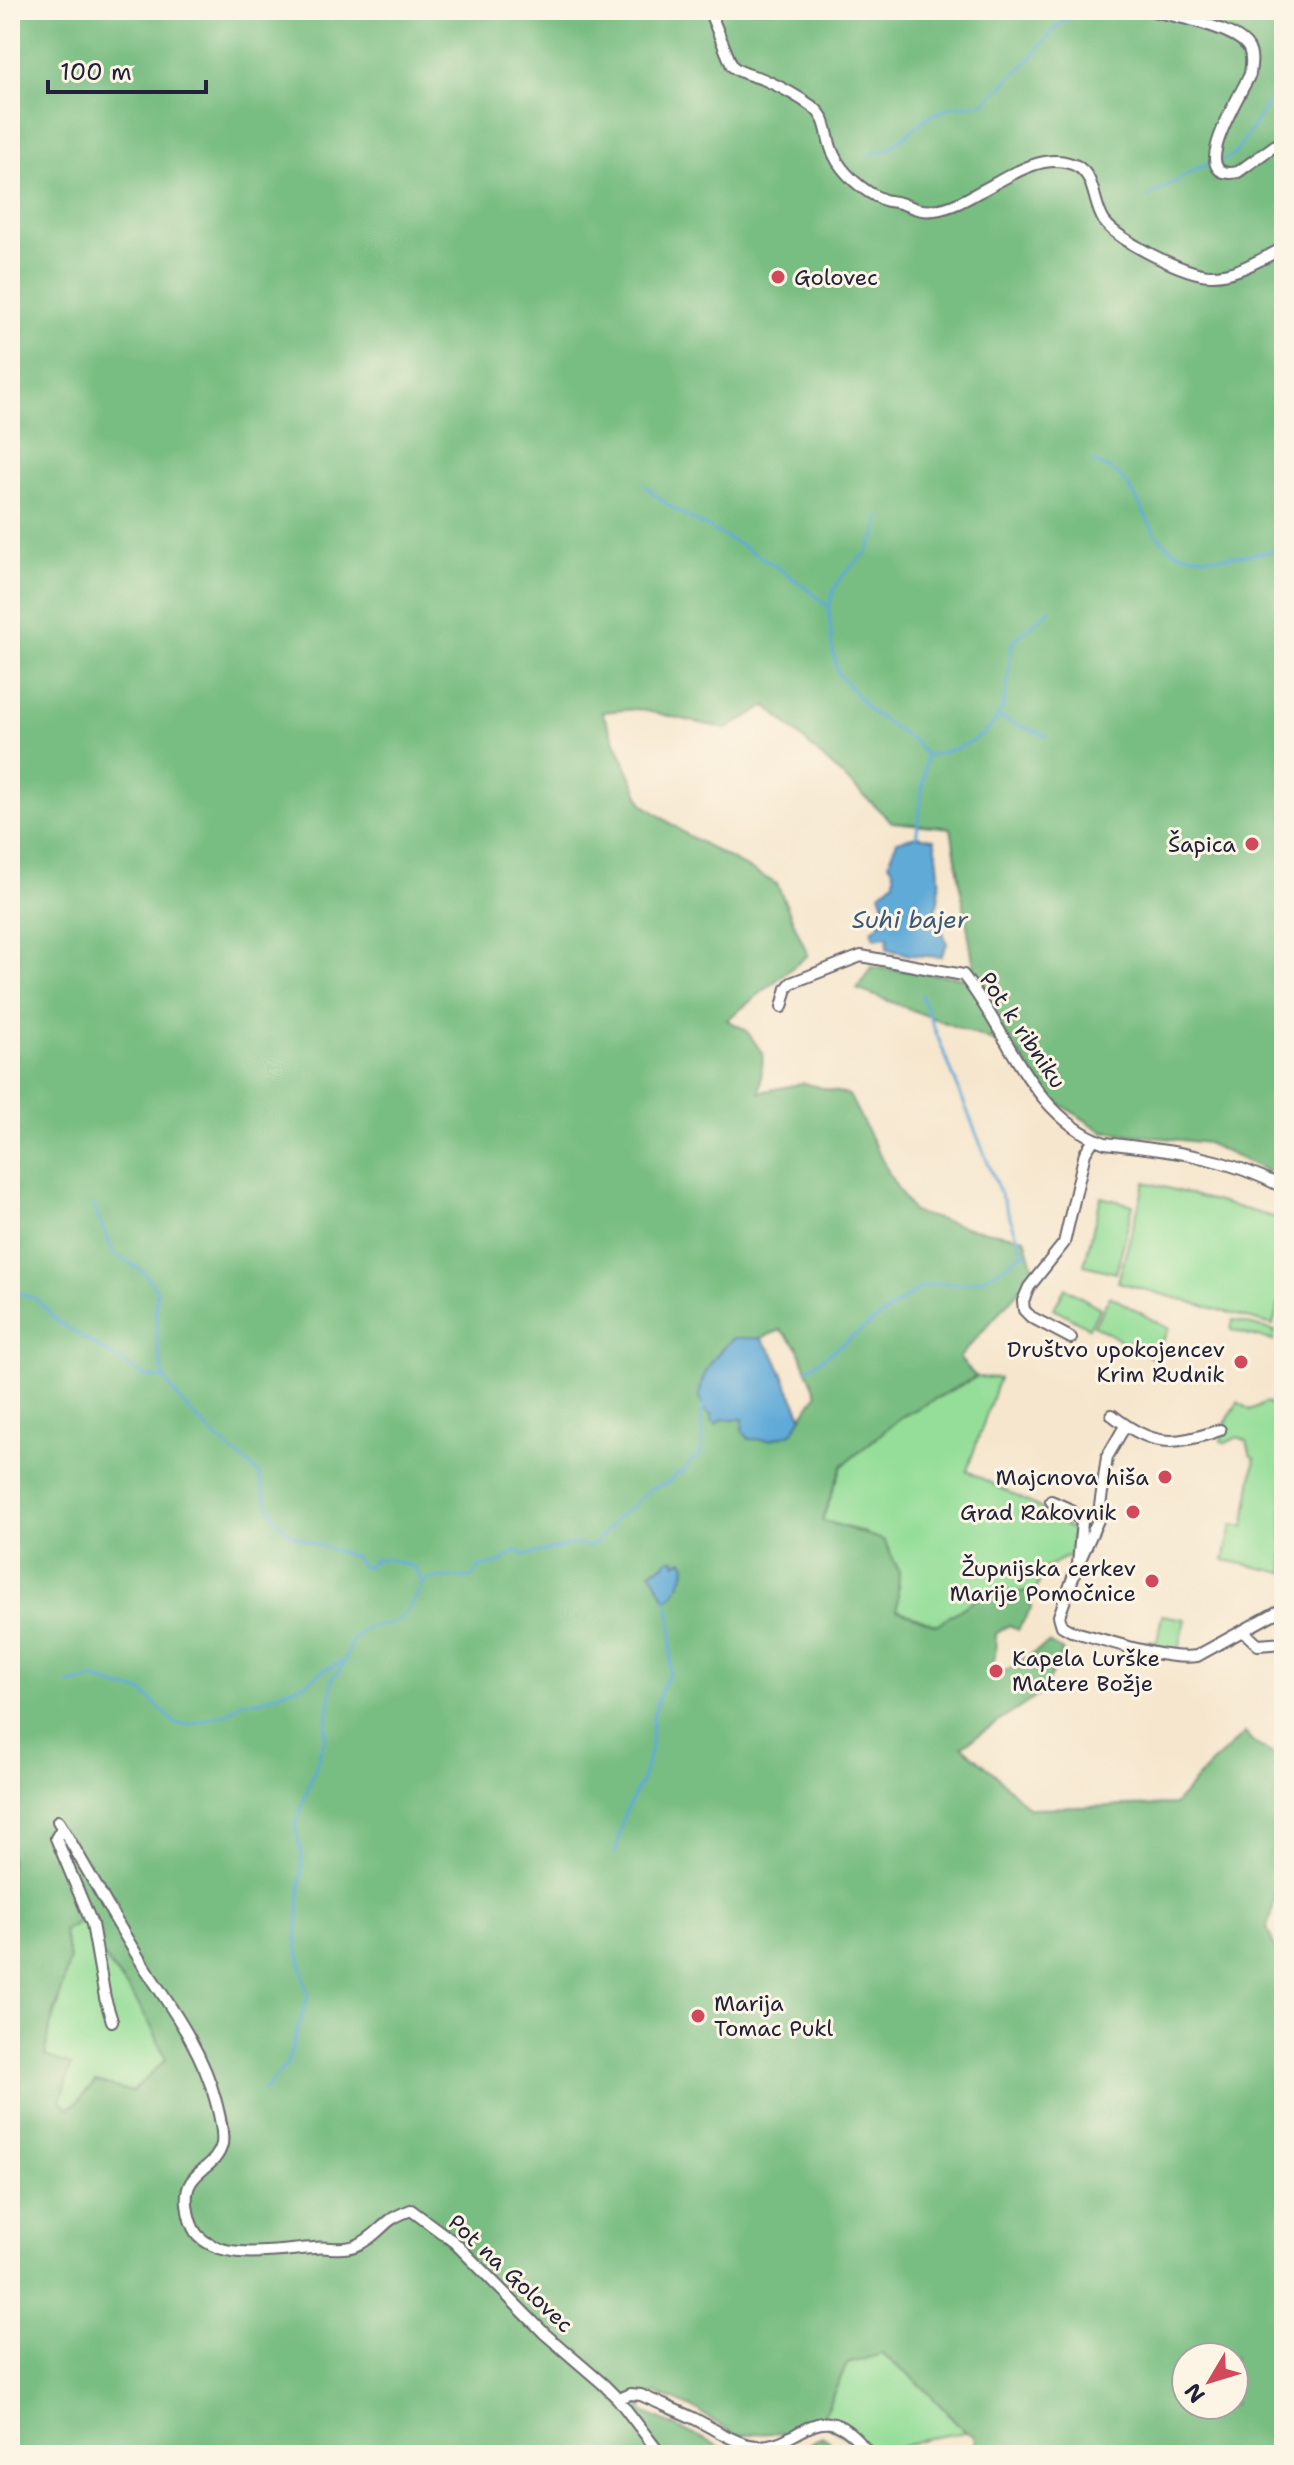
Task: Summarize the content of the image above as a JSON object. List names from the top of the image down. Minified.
{"streets":{"street":["Pot k ribniku","Pot na Golovec"]},"water":["Suhi bajer"],"places":["Golovec","Šapica","Društvo upokojencev Krim Rudnik","Majcnova hiša","Grad Rakovnik","Župnijska cerkev Marije Pomočnice","Kapela Lurške Matere Božje","Marija Tomac Pukl"],"scale_bar":"100 m","north":"bottom left"}
